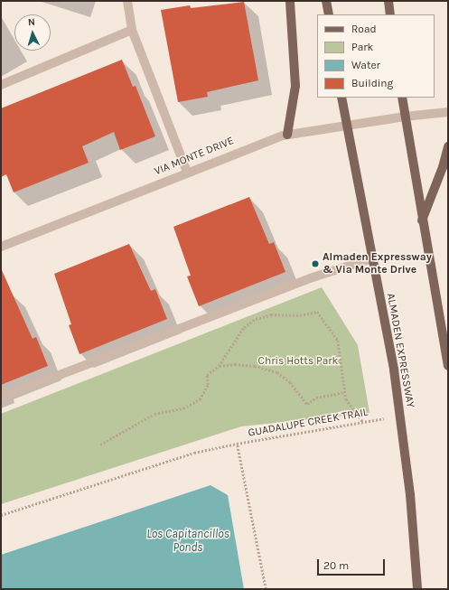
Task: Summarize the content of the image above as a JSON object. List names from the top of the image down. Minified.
{"streets":{"main road":["ALMADEN EXPRESSWAY"],"street":["VIA MONTE DRIVE"],"path":["GUADALUPE CREEK TRAIL"]},"crossings":[["VIA MONTE DRIVE","ALMADEN EXPRESSWAY"],["ALMADEN EXPRESSWAY","GUADALUPE CREEK TRAIL"]],"water":["Los Capitancillos Ponds"],"parks":["Chris Hotts Park"],"places":["Almaden Expressway & Via Monte Drive"],"legend":["Road","Park","Water","Building"],"scale_bar":"20 m","north":"top"}
